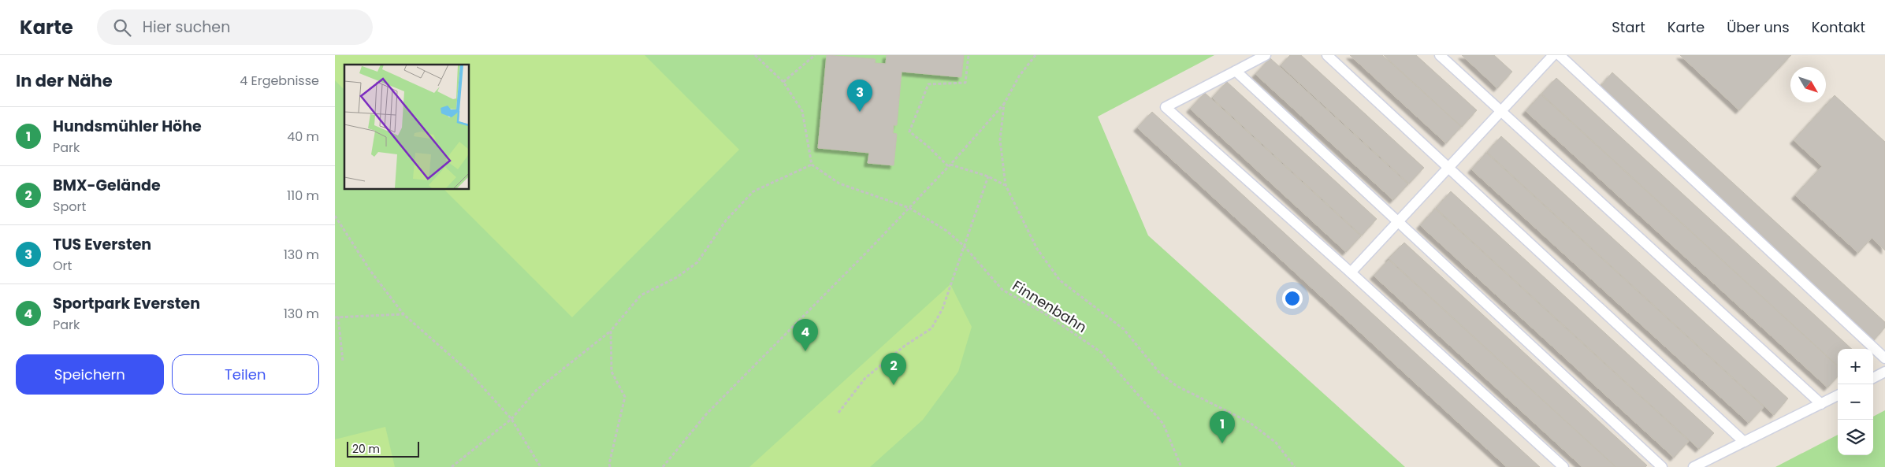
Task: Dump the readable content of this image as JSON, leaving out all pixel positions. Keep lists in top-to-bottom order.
{
  "streets": {
    "path": ["Finnenbahn"]
  },
  "scale_bar": "20 m",
  "north": "bottom right",
  "page": {
    "header": "Karte",
    "search": "Hier suchen",
    "nav": [
      "Start",
      "Karte",
      "Über uns",
      "Kontakt"
    ],
    "heading": ["In der Nähe", "4 Ergebnisse"],
    "pins": [
      "3",
      "4",
      "2",
      "1"
    ],
    "list": [
      {
        "mark": "1",
        "name": "Hundsmühler Höhe",
        "note": "Park",
        "value": "40 m"
      },
      {
        "mark": "2",
        "name": "BMX-Gelände",
        "note": "Sport",
        "value": "110 m"
      },
      {
        "mark": "3",
        "name": "TUS Eversten",
        "note": "Ort",
        "value": "130 m"
      },
      {
        "mark": "4",
        "name": "Sportpark Eversten",
        "note": "Park",
        "value": "130 m"
      }
    ],
    "buttons": ["Speichern", "Teilen"],
    "map_buttons": ["+", "−"],
    "scale": "20 m"
  }
}
